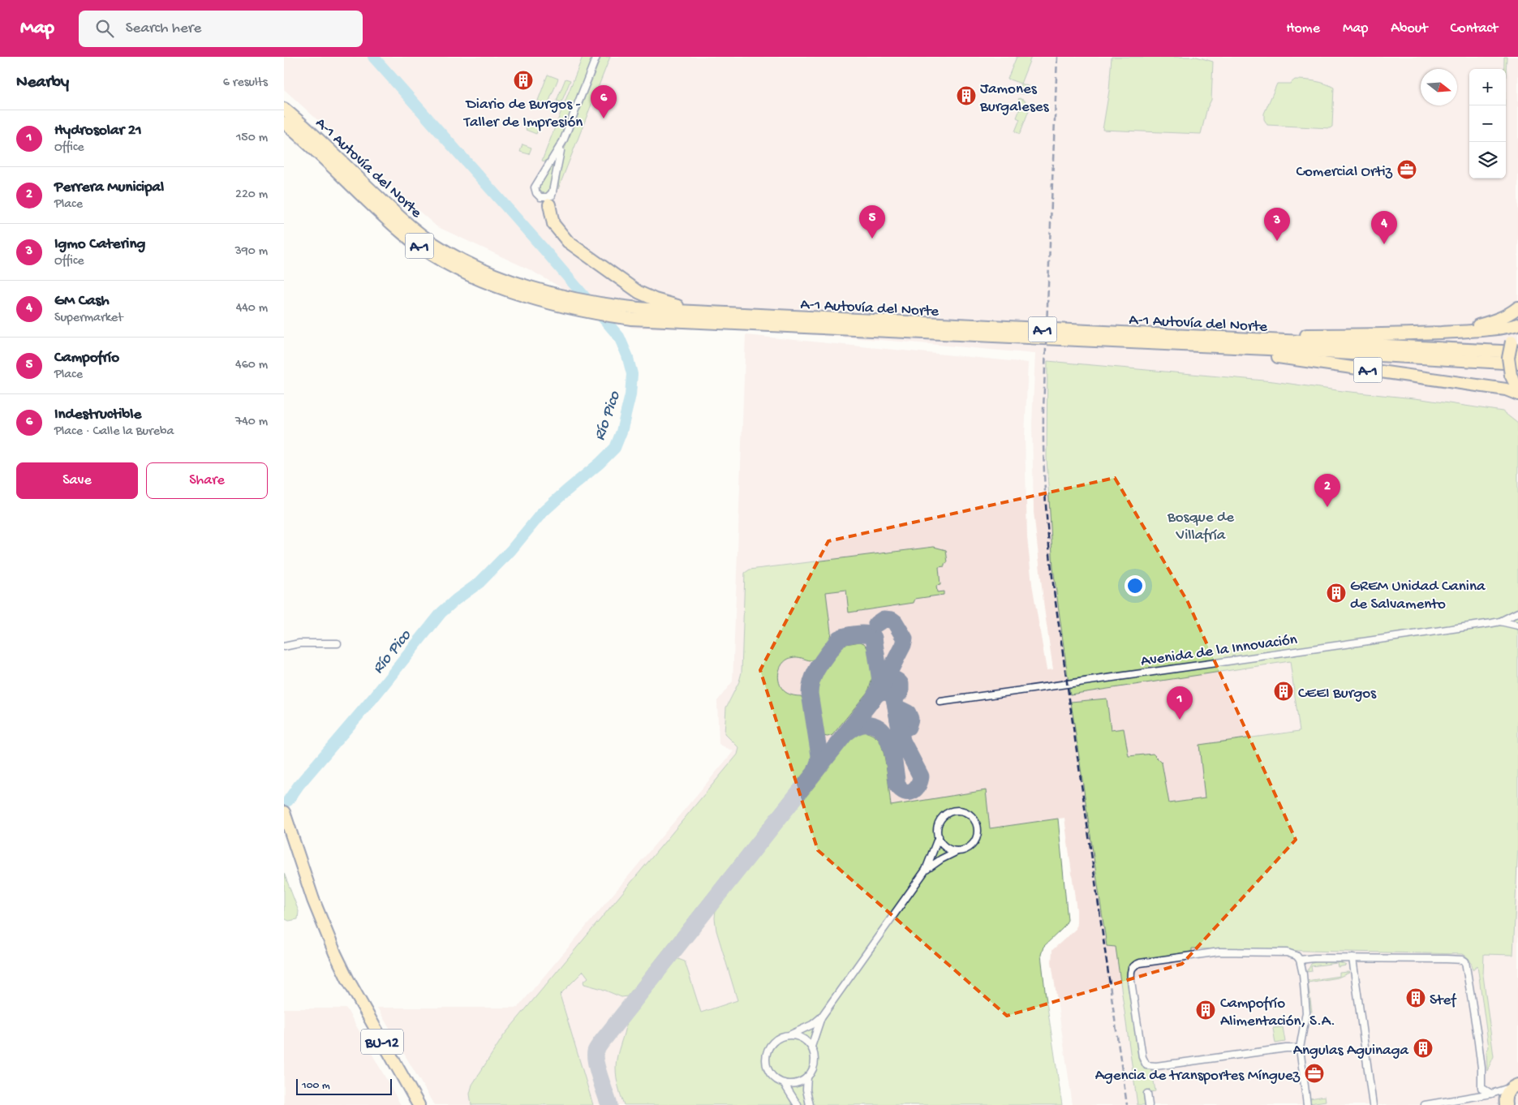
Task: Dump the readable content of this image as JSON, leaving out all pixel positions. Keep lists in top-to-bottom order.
{
  "streets": {
    "highway": ["A-1 Autovía del Norte", "A-1", "BU-12"],
    "street": ["Avenida de la Innovación"]
  },
  "crossings": [
    ["A-1 Autovía del Norte", "A-1"]
  ],
  "water": ["Río Pico"],
  "parks": ["Bosque de Villafría"],
  "places": {
    "building": [
      "Diario de Burgos - Taller de Impresión",
      "Jamones Burgaleses",
      "GREM Unidad Canina de Salvamento",
      "CEEI Burgos",
      "Stef",
      "Campofrío Alimentación, S.A.",
      "Angulas Aguinaga"
    ],
    "office": ["Comercial Ortiz", "Agencia de transportes Mínguez"]
  },
  "scale_bar": "100 m",
  "north": "right",
  "page": {
    "header": "Map",
    "search": "Search here",
    "nav": [
      "Home",
      "Map",
      "About",
      "Contact"
    ],
    "heading": ["Nearby", "6 results"],
    "map_buttons": ["+", "−"],
    "pins": [
      "6",
      "5",
      "3",
      "4",
      "2",
      "1"
    ],
    "list": [
      {
        "mark": "1",
        "name": "Hydrosolar 21",
        "note": "Office",
        "value": "150 m"
      },
      {
        "mark": "2",
        "name": "Perrera Municipal",
        "note": "Place",
        "value": "220 m"
      },
      {
        "mark": "3",
        "name": "Igmo Catering",
        "note": "Office",
        "value": "390 m"
      },
      {
        "mark": "4",
        "name": "GM Cash",
        "note": "Supermarket",
        "value": "440 m"
      },
      {
        "mark": "5",
        "name": "Campofrío",
        "note": "Place",
        "value": "460 m"
      },
      {
        "mark": "6",
        "name": "Indestructible",
        "note": "Place · Calle la Bureba",
        "value": "740 m"
      }
    ],
    "buttons": ["Save", "Share"],
    "scale": "100 m"
  }
}
